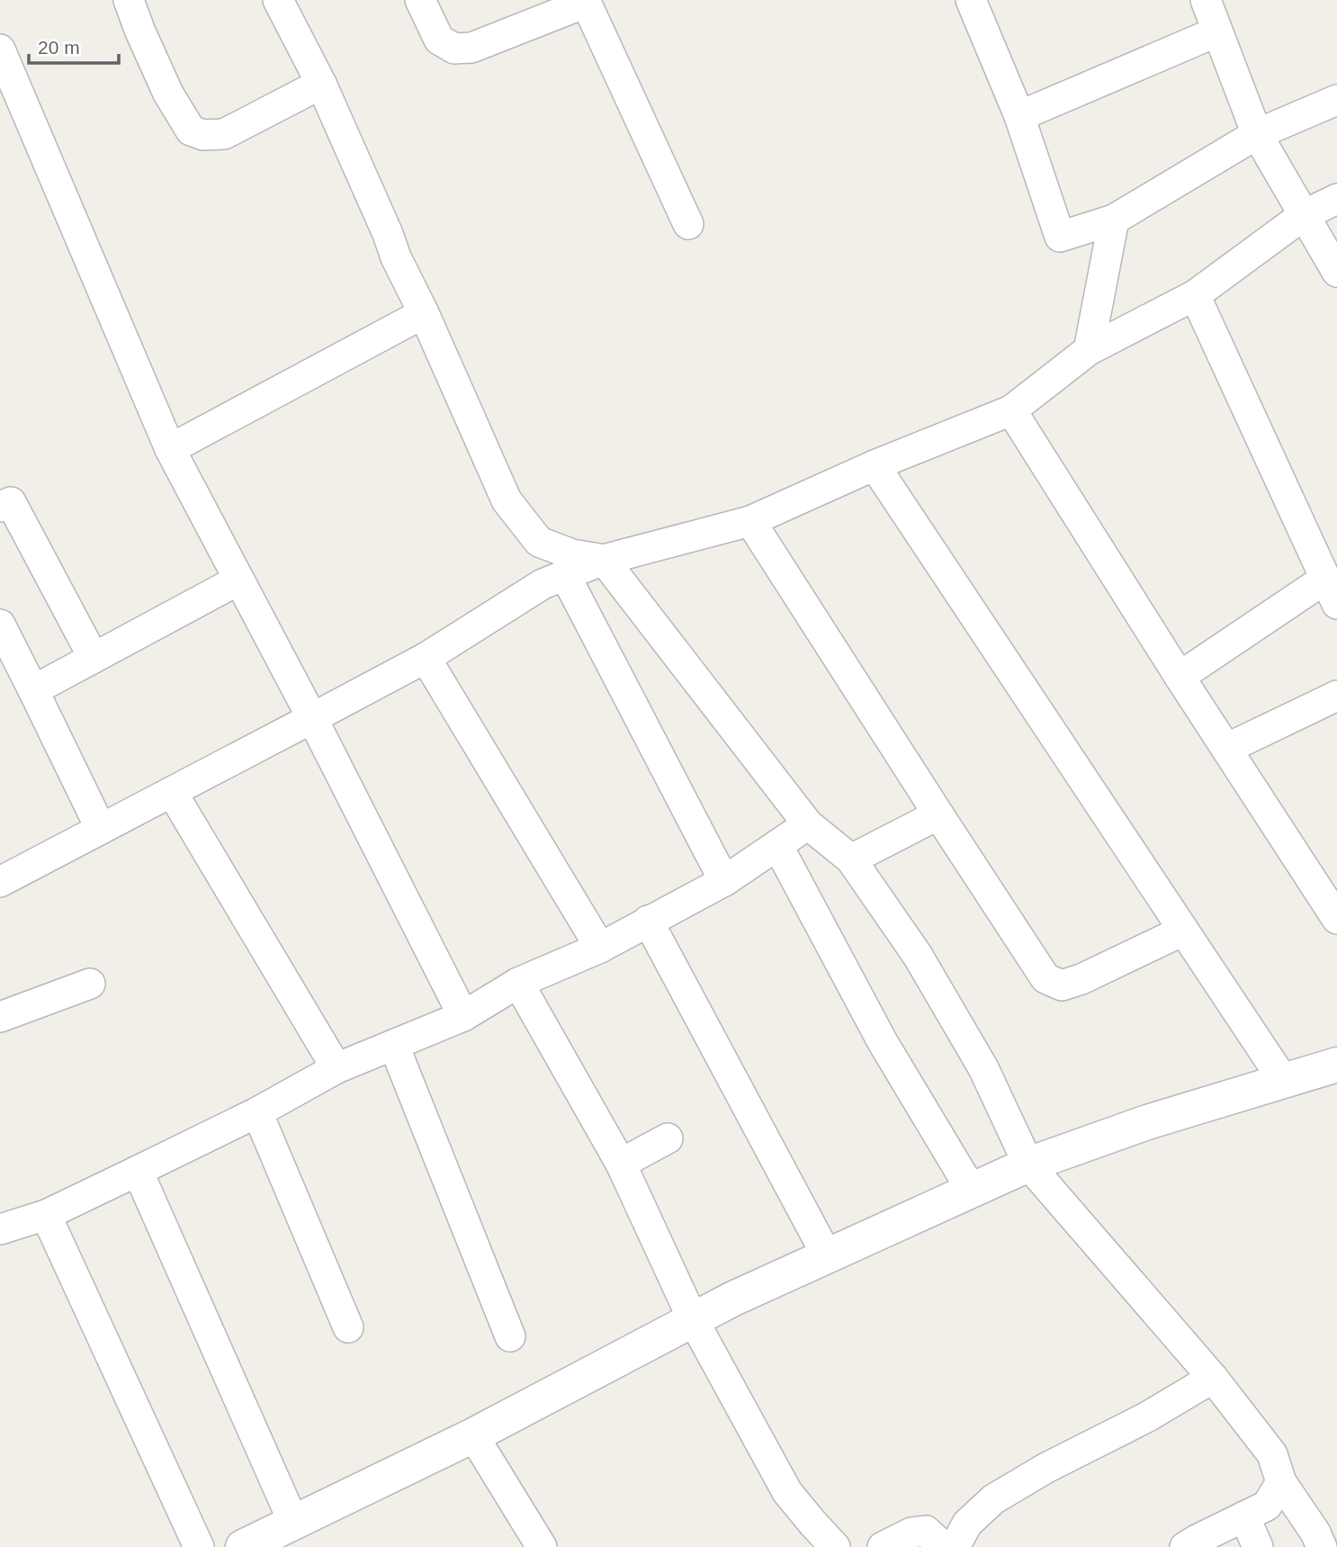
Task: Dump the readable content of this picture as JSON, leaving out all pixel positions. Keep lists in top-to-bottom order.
{
  "scale_bar": "20 m"
}
